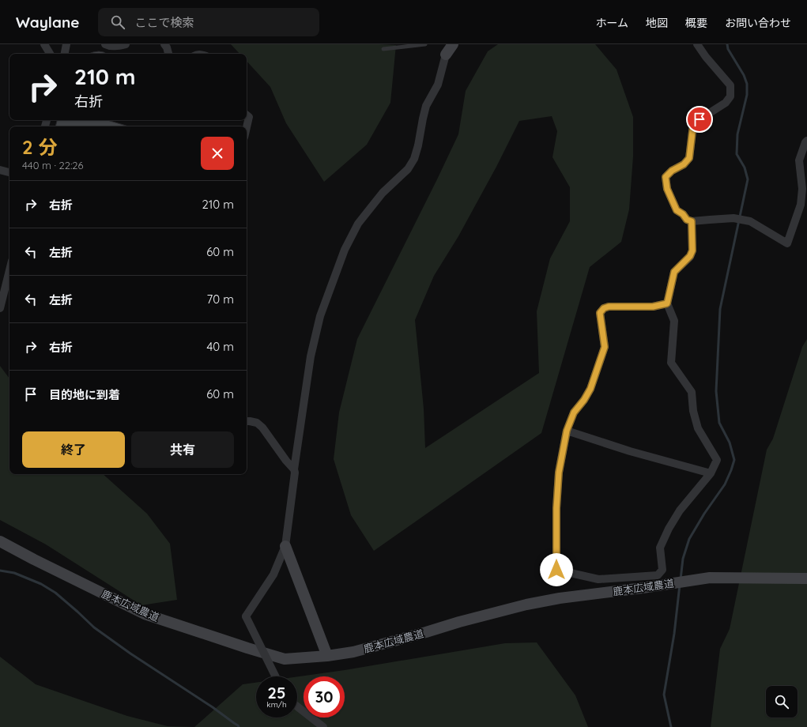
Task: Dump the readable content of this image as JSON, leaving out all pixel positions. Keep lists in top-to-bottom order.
{
  "streets": {
    "street": ["鹿本広域農道"]
  },
  "page": {
    "header": "Waylane",
    "search": "ここで検索",
    "nav": [
      "ホーム",
      "地図",
      "概要",
      "お問い合わせ"
    ],
    "turn": ["210 m", "右折"],
    "heading": ["2 分", "440 m · 22:26"],
    "list": [
      {
        "name": "右折",
        "value": "210 m"
      },
      {
        "name": "左折",
        "value": "60 m"
      },
      {
        "name": "左折",
        "value": "70 m"
      },
      {
        "name": "右折",
        "value": "40 m"
      },
      {
        "name": "目的地に到着",
        "value": "60 m"
      }
    ],
    "buttons": ["終了", "共有"],
    "speed": "25 km/h",
    "limit": "30"
  }
}
